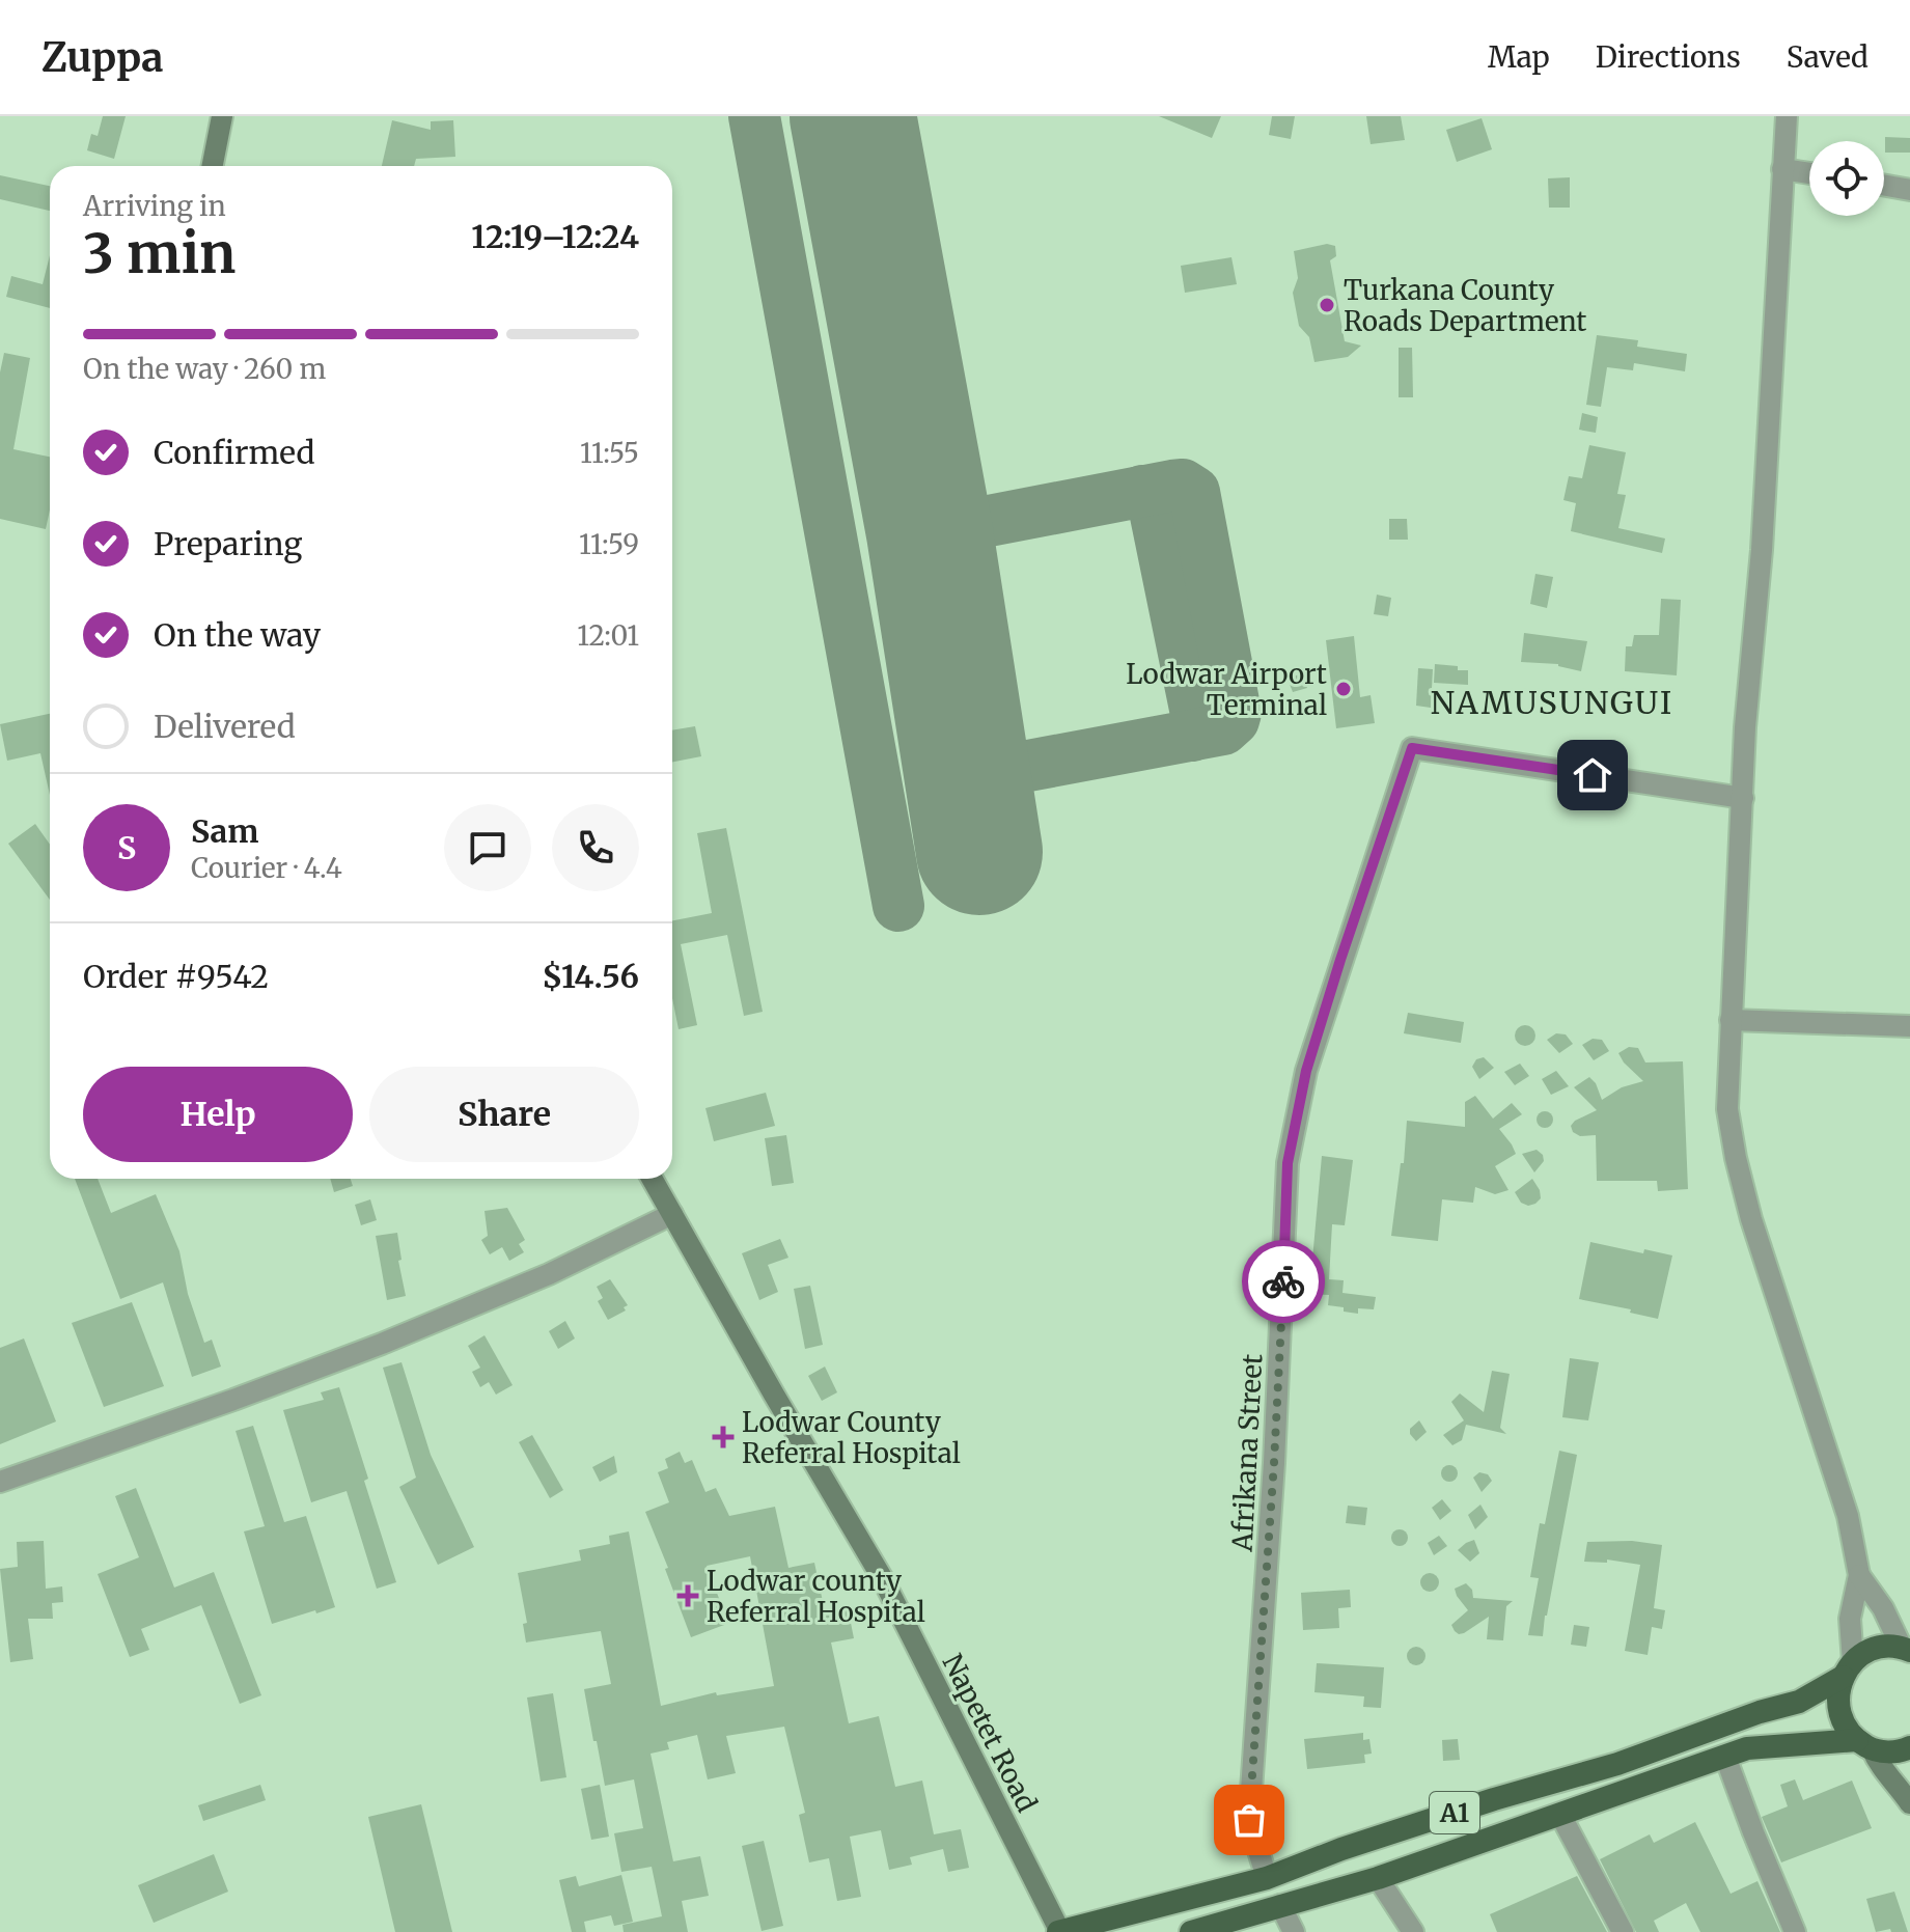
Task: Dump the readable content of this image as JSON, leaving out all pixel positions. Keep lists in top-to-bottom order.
{
  "streets": {
    "highway": ["A1"],
    "main road": ["Napetet Road"],
    "street": ["Afrikana Street"]
  },
  "crossings": [
    ["Afrikana Street", "A1"],
    ["Napetet Road", "A1"]
  ],
  "districts": ["NAMUSUNGUI"],
  "places": {
    "other": ["Turkana County Roads Department", "Lodwar Airport Terminal"],
    "health": ["Lodwar County Referral Hospital", "Lodwar county Referral Hospital"]
  },
  "page": {
    "header": "Zuppa",
    "nav": ["Map", "Directions", "Saved"],
    "heading": ["3 min", "Arriving in", "12:19–12:24"],
    "panel": [
      "Sam",
      "Courier · 4.4",
      "Order #9542",
      "$14.56"
    ],
    "bar": "On the way · 260 m",
    "list": [
      ["Confirmed", "11:55"],
      ["Preparing", "11:59"],
      ["On the way", "12:01"],
      "Delivered"
    ],
    "round": "S",
    "buttons": ["Help", "Share"]
  }
}
